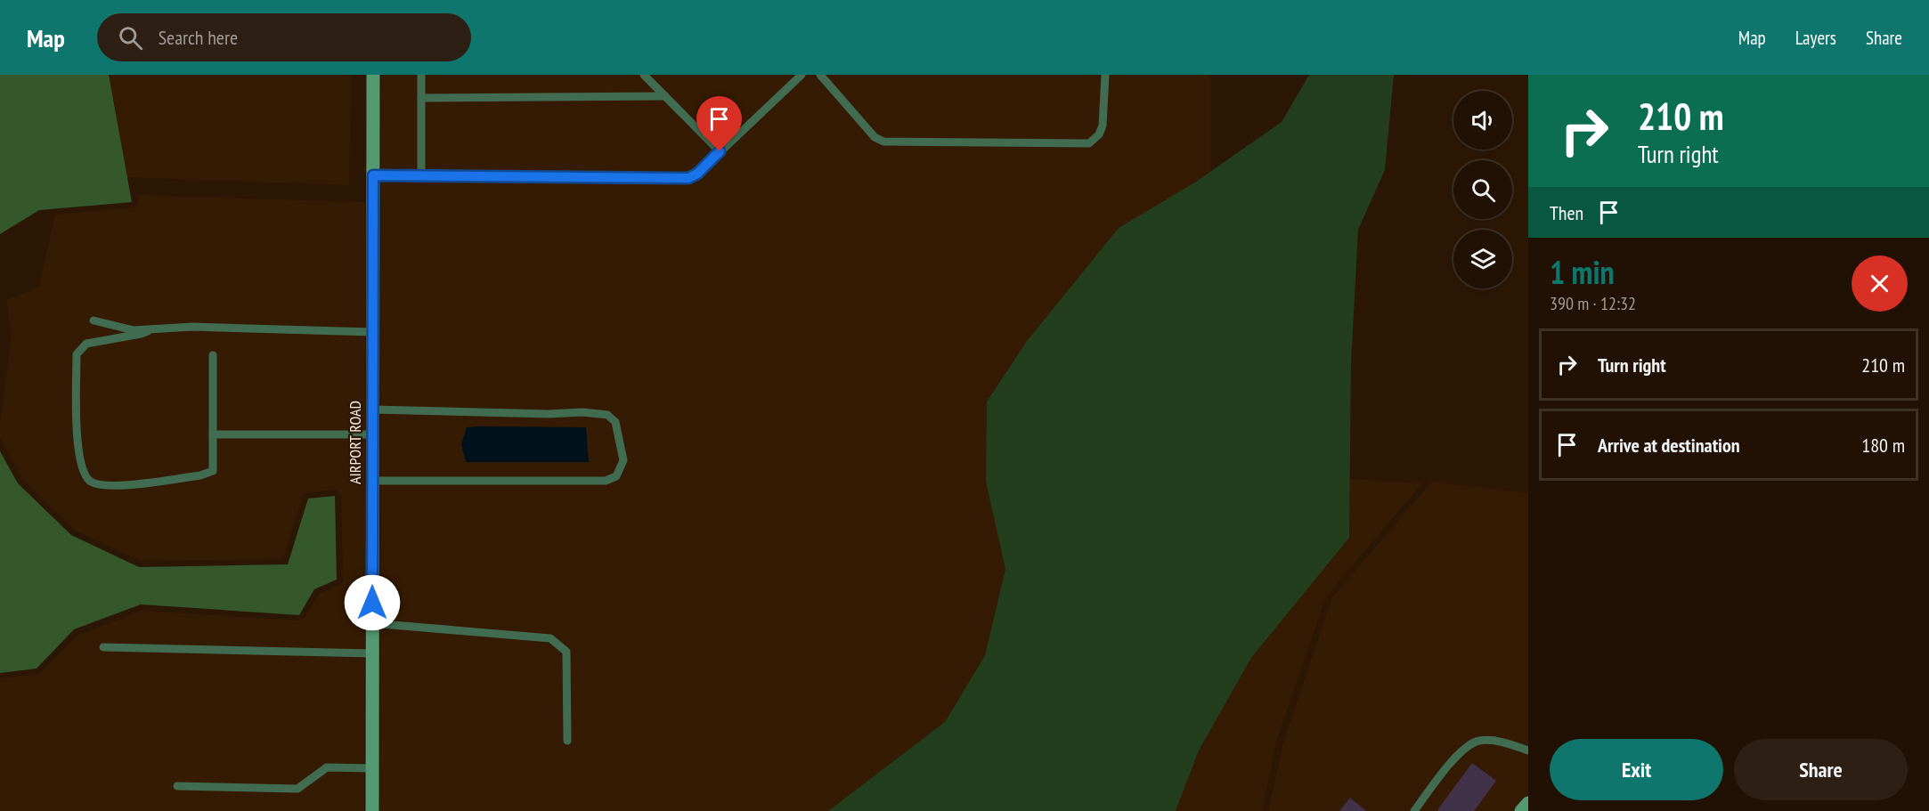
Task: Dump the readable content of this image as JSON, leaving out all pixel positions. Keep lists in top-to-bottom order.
{
  "streets": {
    "street": ["AIRPORT ROAD"]
  },
  "page": {
    "header": "Map",
    "search": "Search here",
    "nav": ["Map", "Layers", "Share"],
    "turn": ["210 m", "Turn right"],
    "then": "Then",
    "heading": ["1 min", "390 m · 12:32"],
    "list": [
      {
        "name": "Turn right",
        "value": "210 m"
      },
      {
        "name": "Arrive at destination",
        "value": "180 m"
      }
    ],
    "buttons": ["Exit", "Share"]
  }
}
